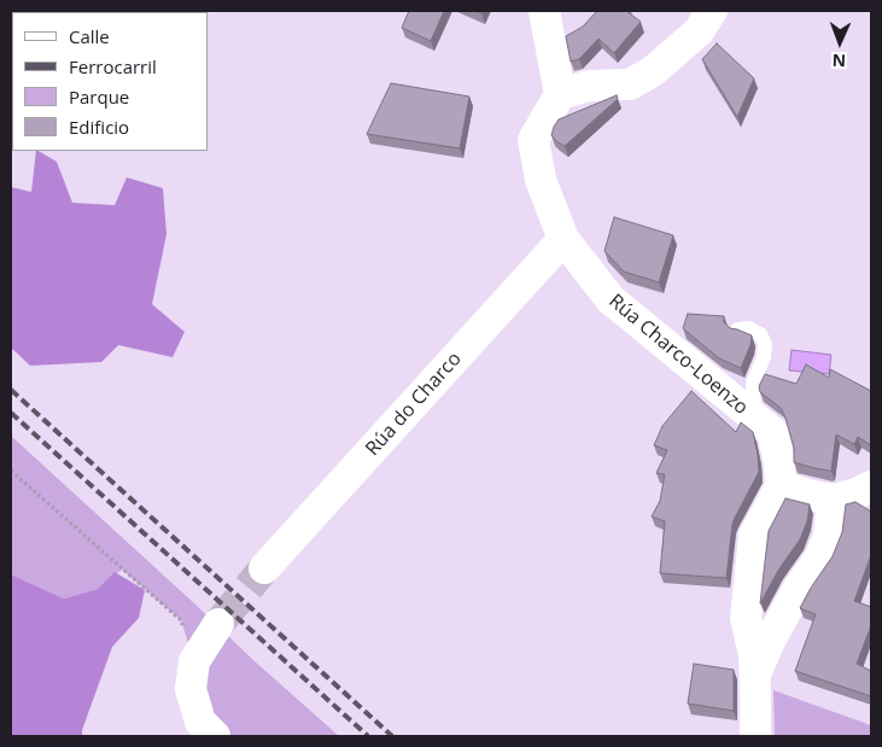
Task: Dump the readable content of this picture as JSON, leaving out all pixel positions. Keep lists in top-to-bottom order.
{
  "streets": {
    "street": ["Rúa Charco-Loenzo", "Rúa do Charco"]
  },
  "crossings": [
    ["Rúa Charco-Loenzo", "Rúa do Charco"]
  ],
  "legend": [
    "Calle",
    "Ferrocarril",
    "Parque",
    "Edificio"
  ],
  "north": "bottom"
}
